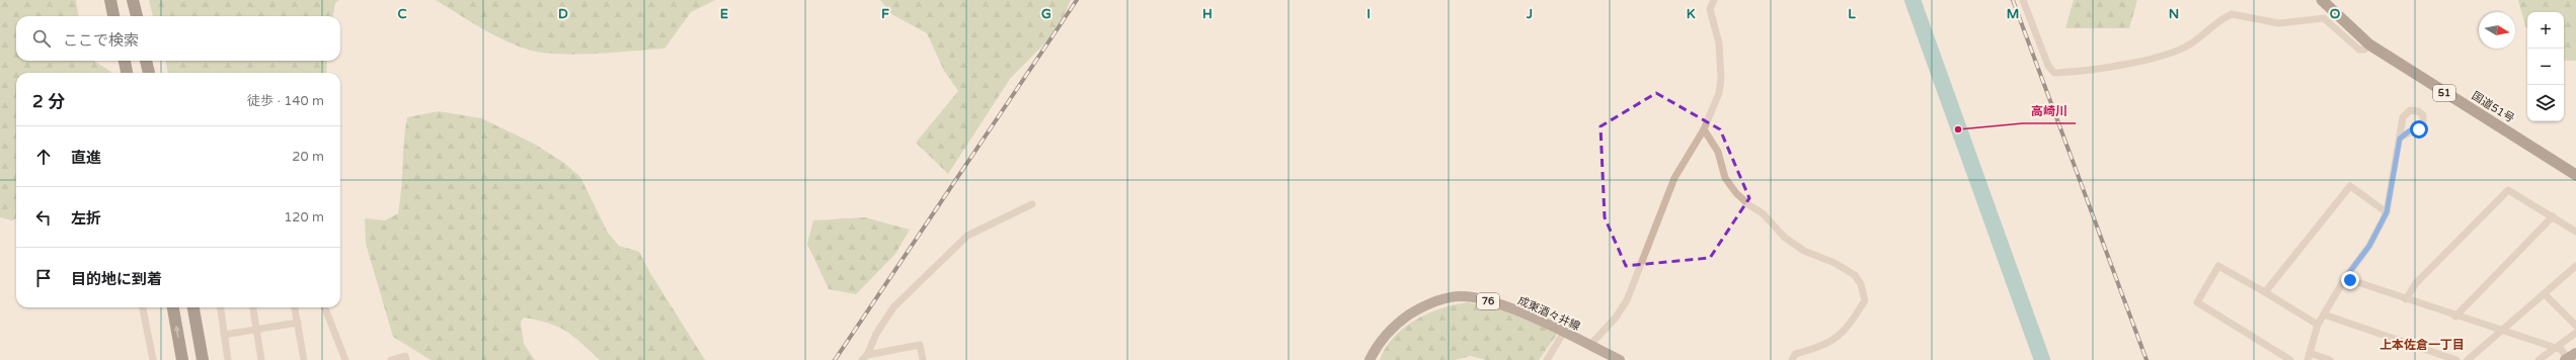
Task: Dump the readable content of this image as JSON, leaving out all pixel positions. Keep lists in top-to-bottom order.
{
  "streets": {
    "highway": ["51", "国道51号"],
    "main road": ["76", "成東酒々井線"]
  },
  "districts": ["上本佐倉一丁目"],
  "places": ["高崎川"],
  "north": "right",
  "page": {
    "map_buttons": ["+", "−"],
    "search": "ここで検索",
    "heading": ["2 分", "徒歩 · 140 m"],
    "list": [
      ["直進", "20 m"],
      ["左折", "120 m"],
      "目的地に到着"
    ]
  },
  "grid": {
    "columns": [
      "C",
      "D",
      "E",
      "F",
      "G",
      "H",
      "I",
      "J",
      "K",
      "L",
      "M",
      "N",
      "O"
    ]
  }
}
